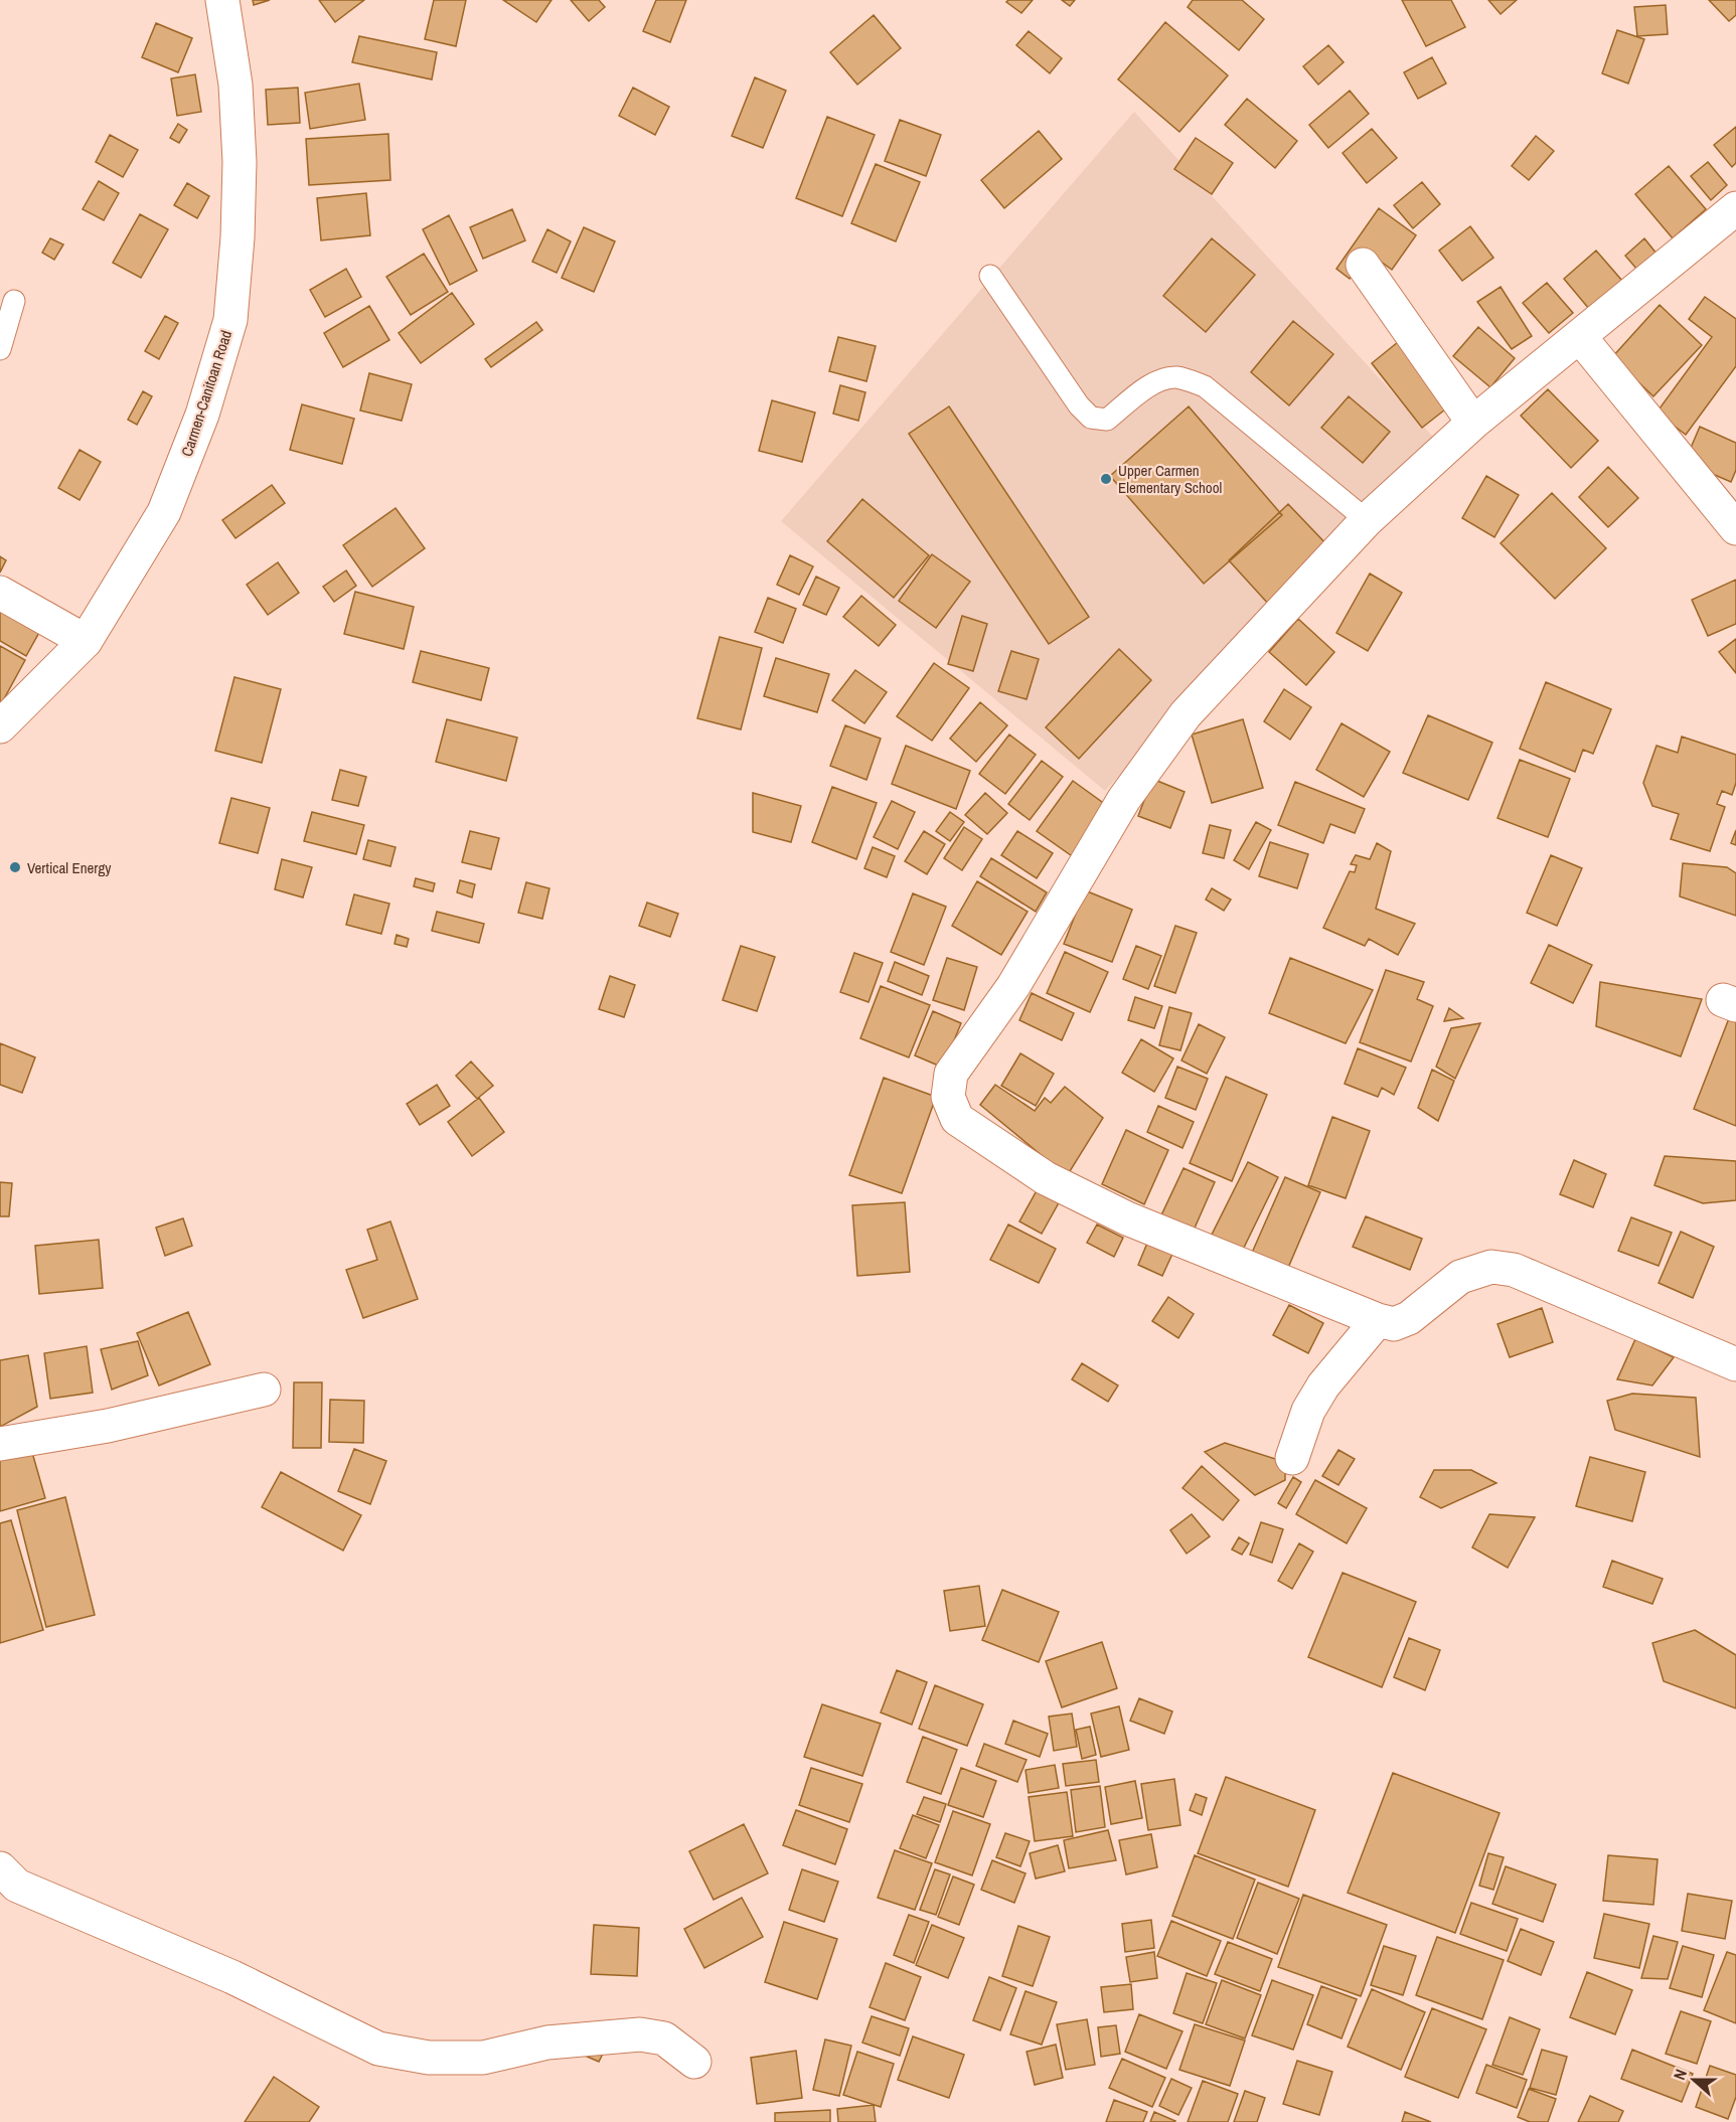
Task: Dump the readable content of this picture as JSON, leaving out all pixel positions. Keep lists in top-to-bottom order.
{
  "streets": {
    "street": ["Carmen-Canitoan Road"]
  },
  "places": ["Upper Carmen Elementary School", "Vertical Energy"],
  "north": "left"
}
